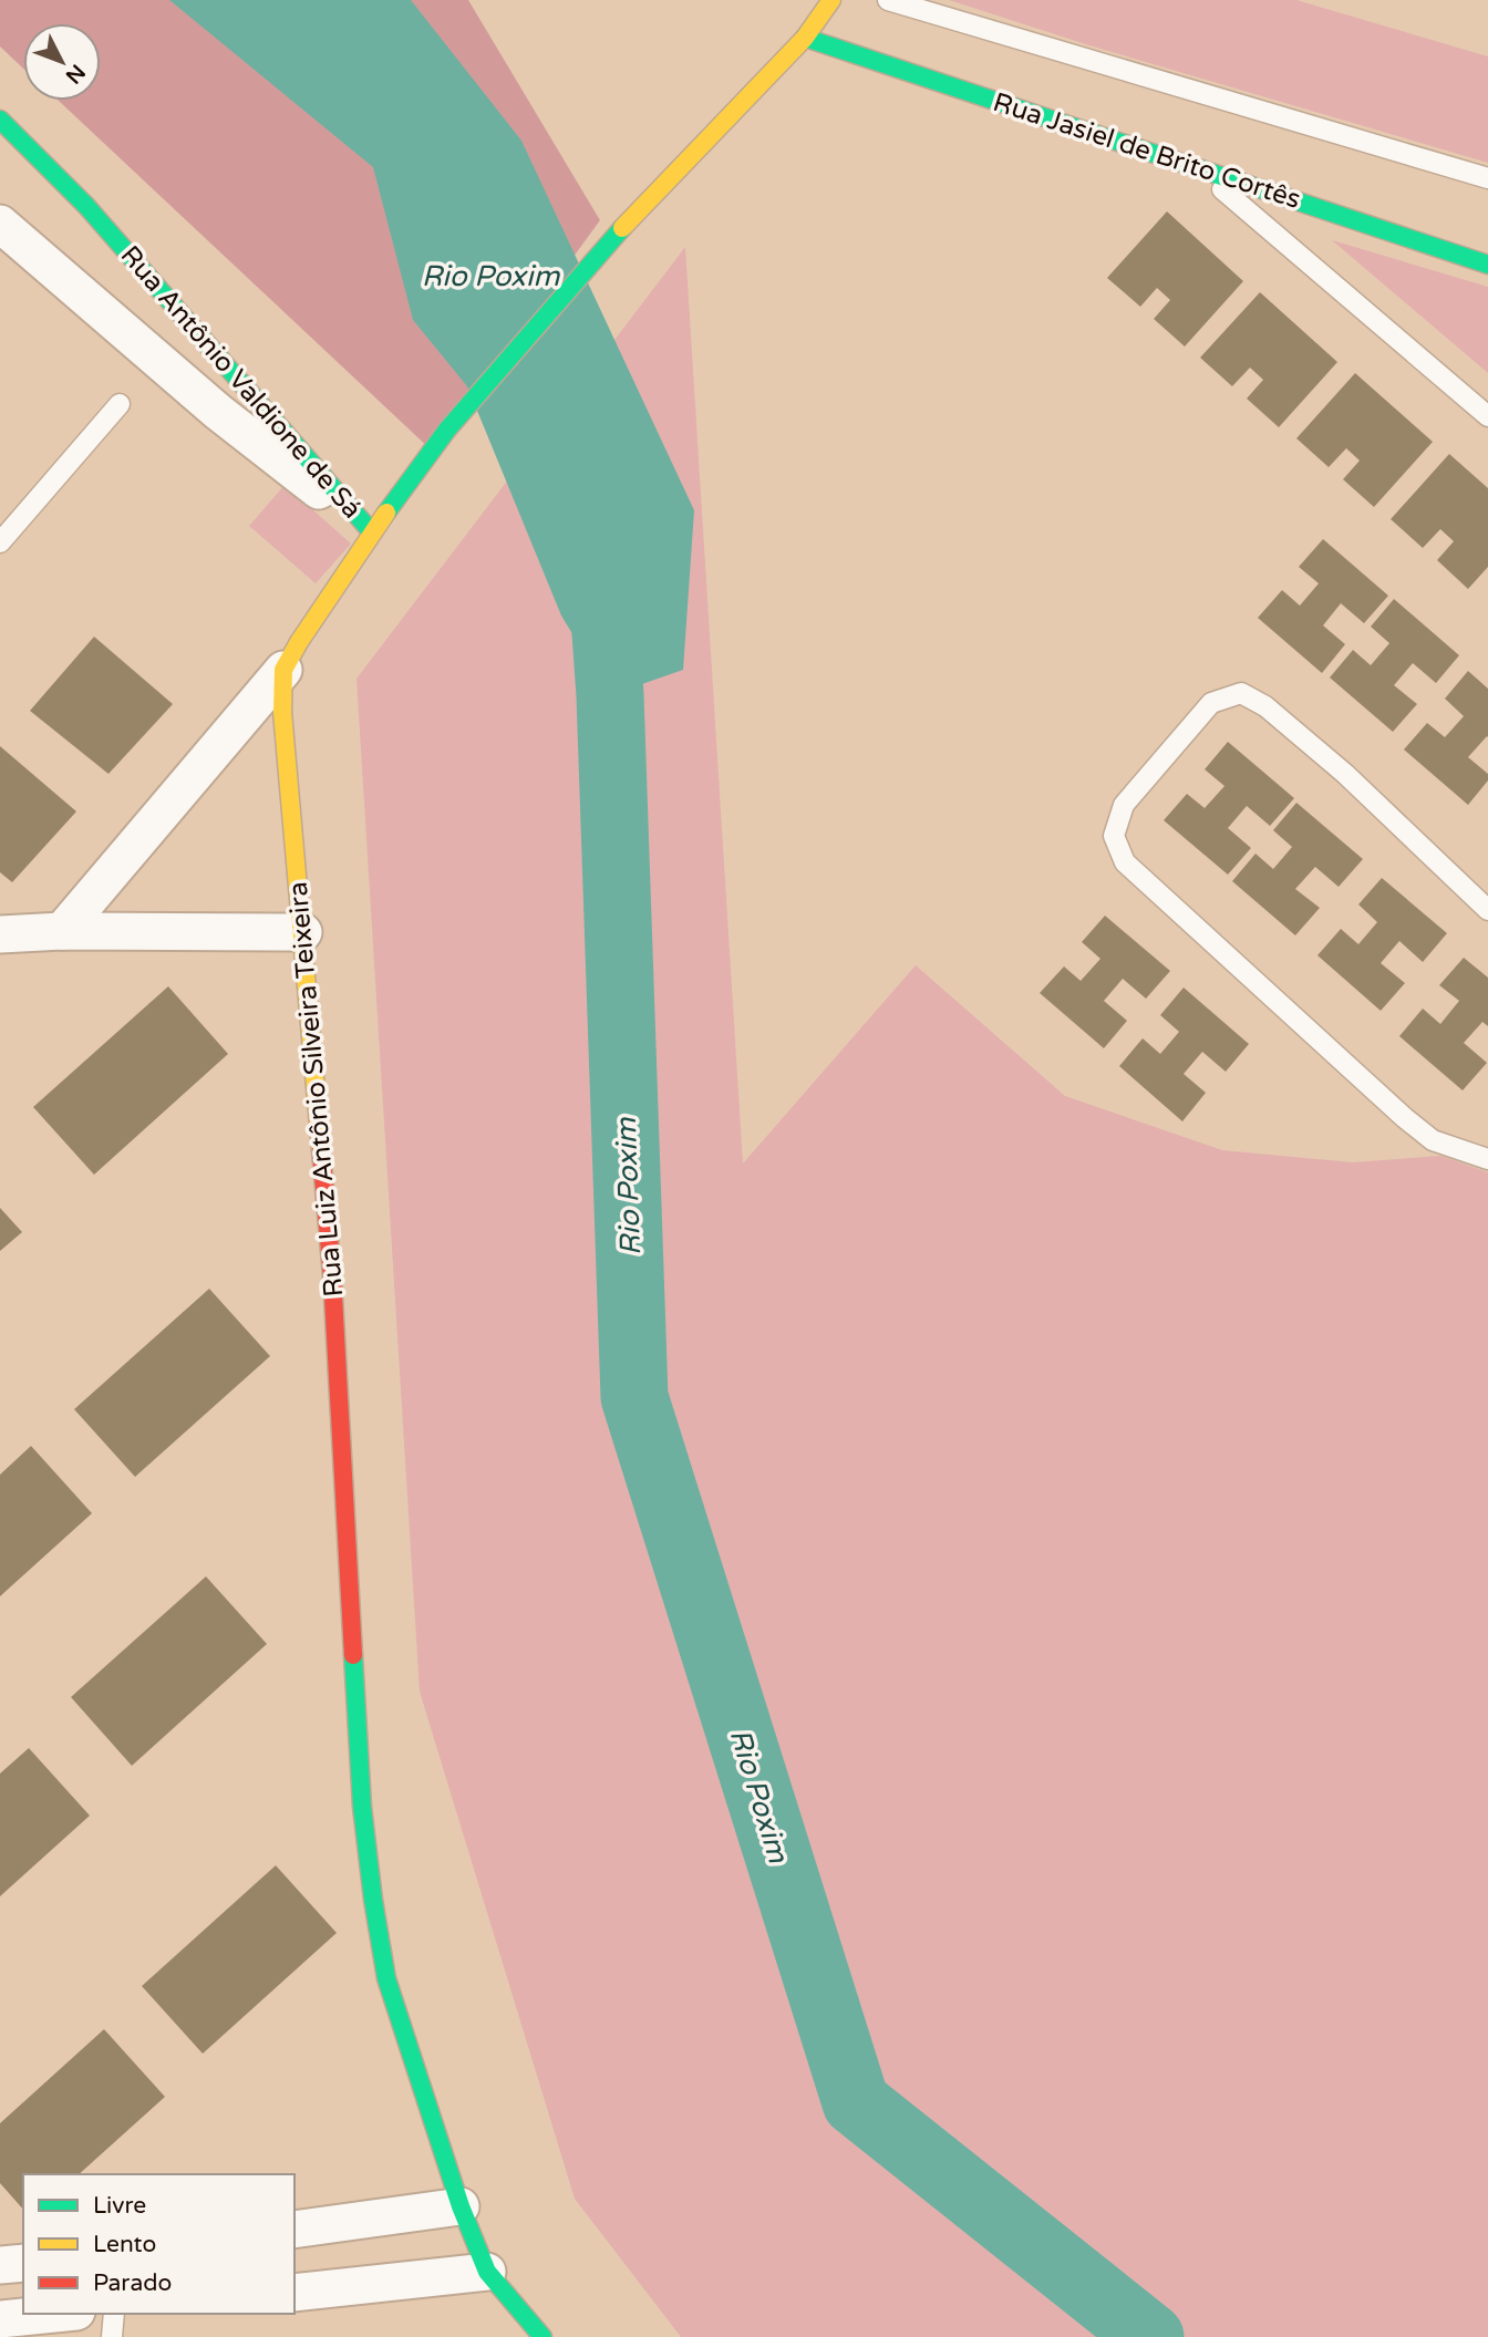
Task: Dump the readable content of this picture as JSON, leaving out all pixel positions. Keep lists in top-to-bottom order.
{
  "streets": {
    "street": ["Rua Jasiel de Brito Cortês", "Rua Antônio Valdione de Sá", "Rua Luiz Antônio Silveira Teixeira"]
  },
  "crossings": [
    ["Rua Jasiel de Brito Cortês", "Rua Luiz Antônio Silveira Teixeira"],
    ["Rua Antônio Valdione de Sá", "Rua Luiz Antônio Silveira Teixeira"]
  ],
  "water": ["Rio Poxim"],
  "legend": ["Livre", "Lento", "Parado"],
  "north": "bottom right"
}
